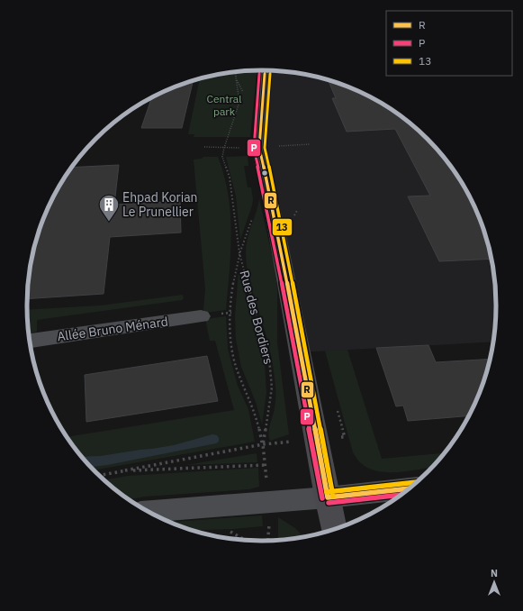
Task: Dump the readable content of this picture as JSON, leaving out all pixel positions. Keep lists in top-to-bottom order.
{
  "streets": {
    "street": ["Allée Bruno Ménard"],
    "path": ["Rue des Bordiers"]
  },
  "parks": ["Central park"],
  "places": {
    "building": ["Ehpad Korian Le Prunellier"]
  },
  "lines": ["transit line P", "transit line R", "transit line 13"],
  "legend": ["R", "P", "13"],
  "north": "top"
}
